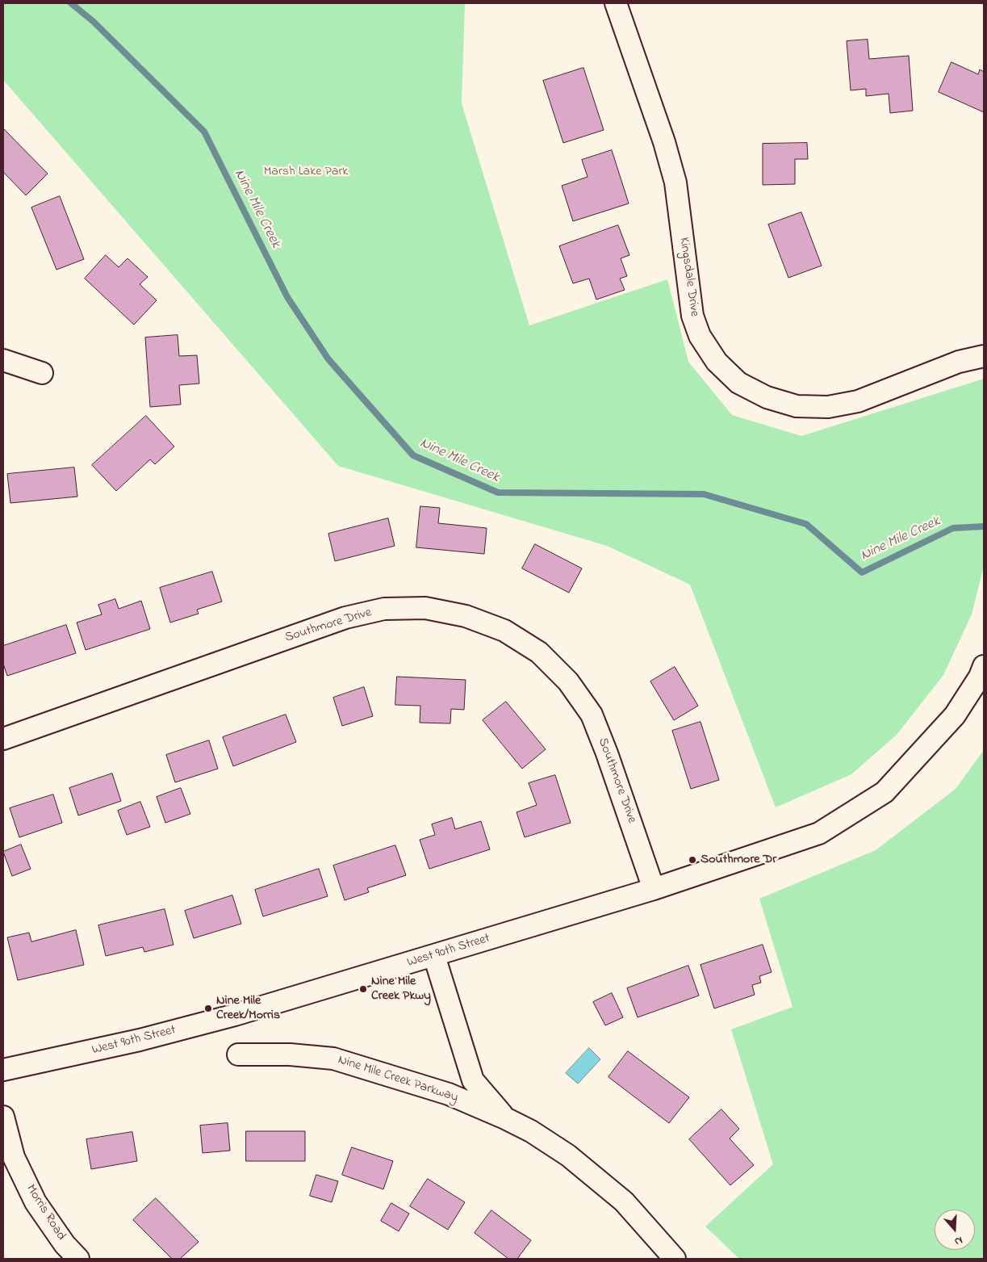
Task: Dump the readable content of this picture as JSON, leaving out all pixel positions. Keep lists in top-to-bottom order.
{
  "streets": {
    "street": [
      "Kingsdale Drive",
      "Southmore Drive",
      "West 90th Street",
      "Nine Mile Creek Parkway",
      "Morris Road"
    ]
  },
  "crossings": [
    ["Southmore Drive", "West 90th Street"],
    ["West 90th Street", "Nine Mile Creek Parkway"]
  ],
  "water": ["Nine Mile Creek"],
  "parks": ["Marsh Lake Park"],
  "places": ["Southmore Dr", "Nine Mile Creek Pkwy", "Nine Mile Creek/Morris"],
  "north": "bottom"
}
